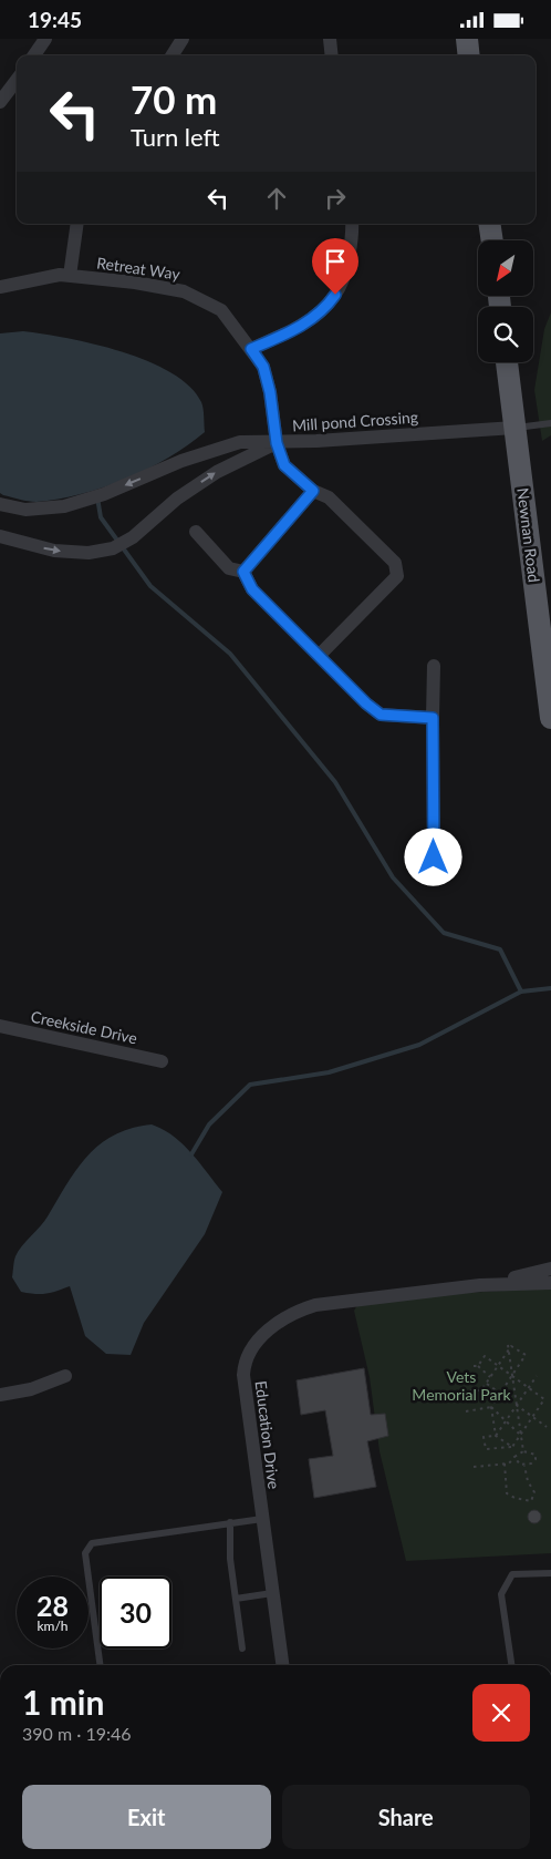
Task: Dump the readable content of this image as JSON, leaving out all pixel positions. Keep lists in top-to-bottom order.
{
  "streets": {
    "main road": ["Newnan Road"],
    "street": [
      "Retreat Way",
      "Mill pond Crossing",
      "Creekside Drive",
      "Education Drive"
    ]
  },
  "crossings": [
    ["Retreat Way", "Mill pond Crossing"],
    ["Mill pond Crossing", "Newnan Road"]
  ],
  "parks": ["Vets Memorial Park"],
  "north": "bottom left",
  "page": {
    "status": "19:45",
    "turn": ["70 m", "Turn left"],
    "speed": "28 km/h",
    "limit": "30",
    "heading": ["1 min", "390 m · 19:46"],
    "buttons": ["Exit", "Share"]
  }
}
